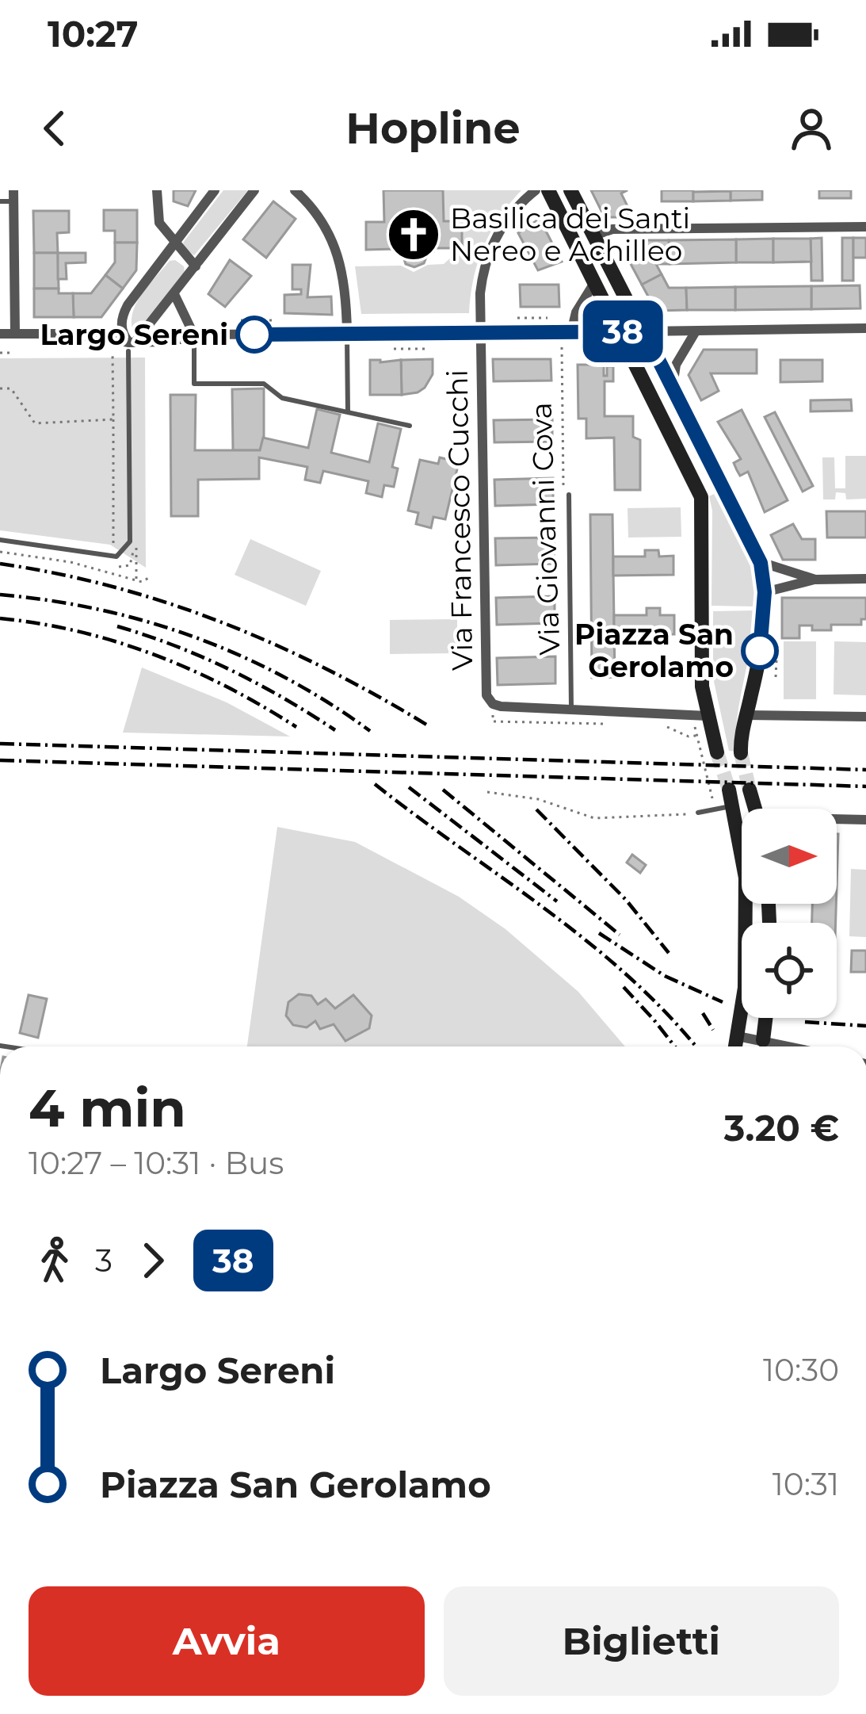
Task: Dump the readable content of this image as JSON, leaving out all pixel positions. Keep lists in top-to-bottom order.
{
  "streets": {
    "street": ["Via Francesco Cucchi"],
    "lane": ["Via Giovanni Cova"]
  },
  "crossings": [
    ["Via Francesco Cucchi", "Via Giovanni Cova"]
  ],
  "places": {
    "church": ["Basilica dei Santi Nereo e Achilleo"],
    "other": ["Largo Sereni", "Piazza San Gerolamo"]
  },
  "lines": ["bus line 38"],
  "north": "right",
  "page": {
    "status": "10:27",
    "header": "Hopline",
    "on_map": "38",
    "heading": ["4 min", "10:27 – 10:31 · Bus", "3.20 €"],
    "legs": ["3", "38"],
    "list": [
      {
        "name": "Largo Sereni",
        "value": "10:30"
      },
      {
        "name": "Piazza San Gerolamo",
        "value": "10:31"
      }
    ],
    "buttons": ["Avvia", "Biglietti"]
  }
}
